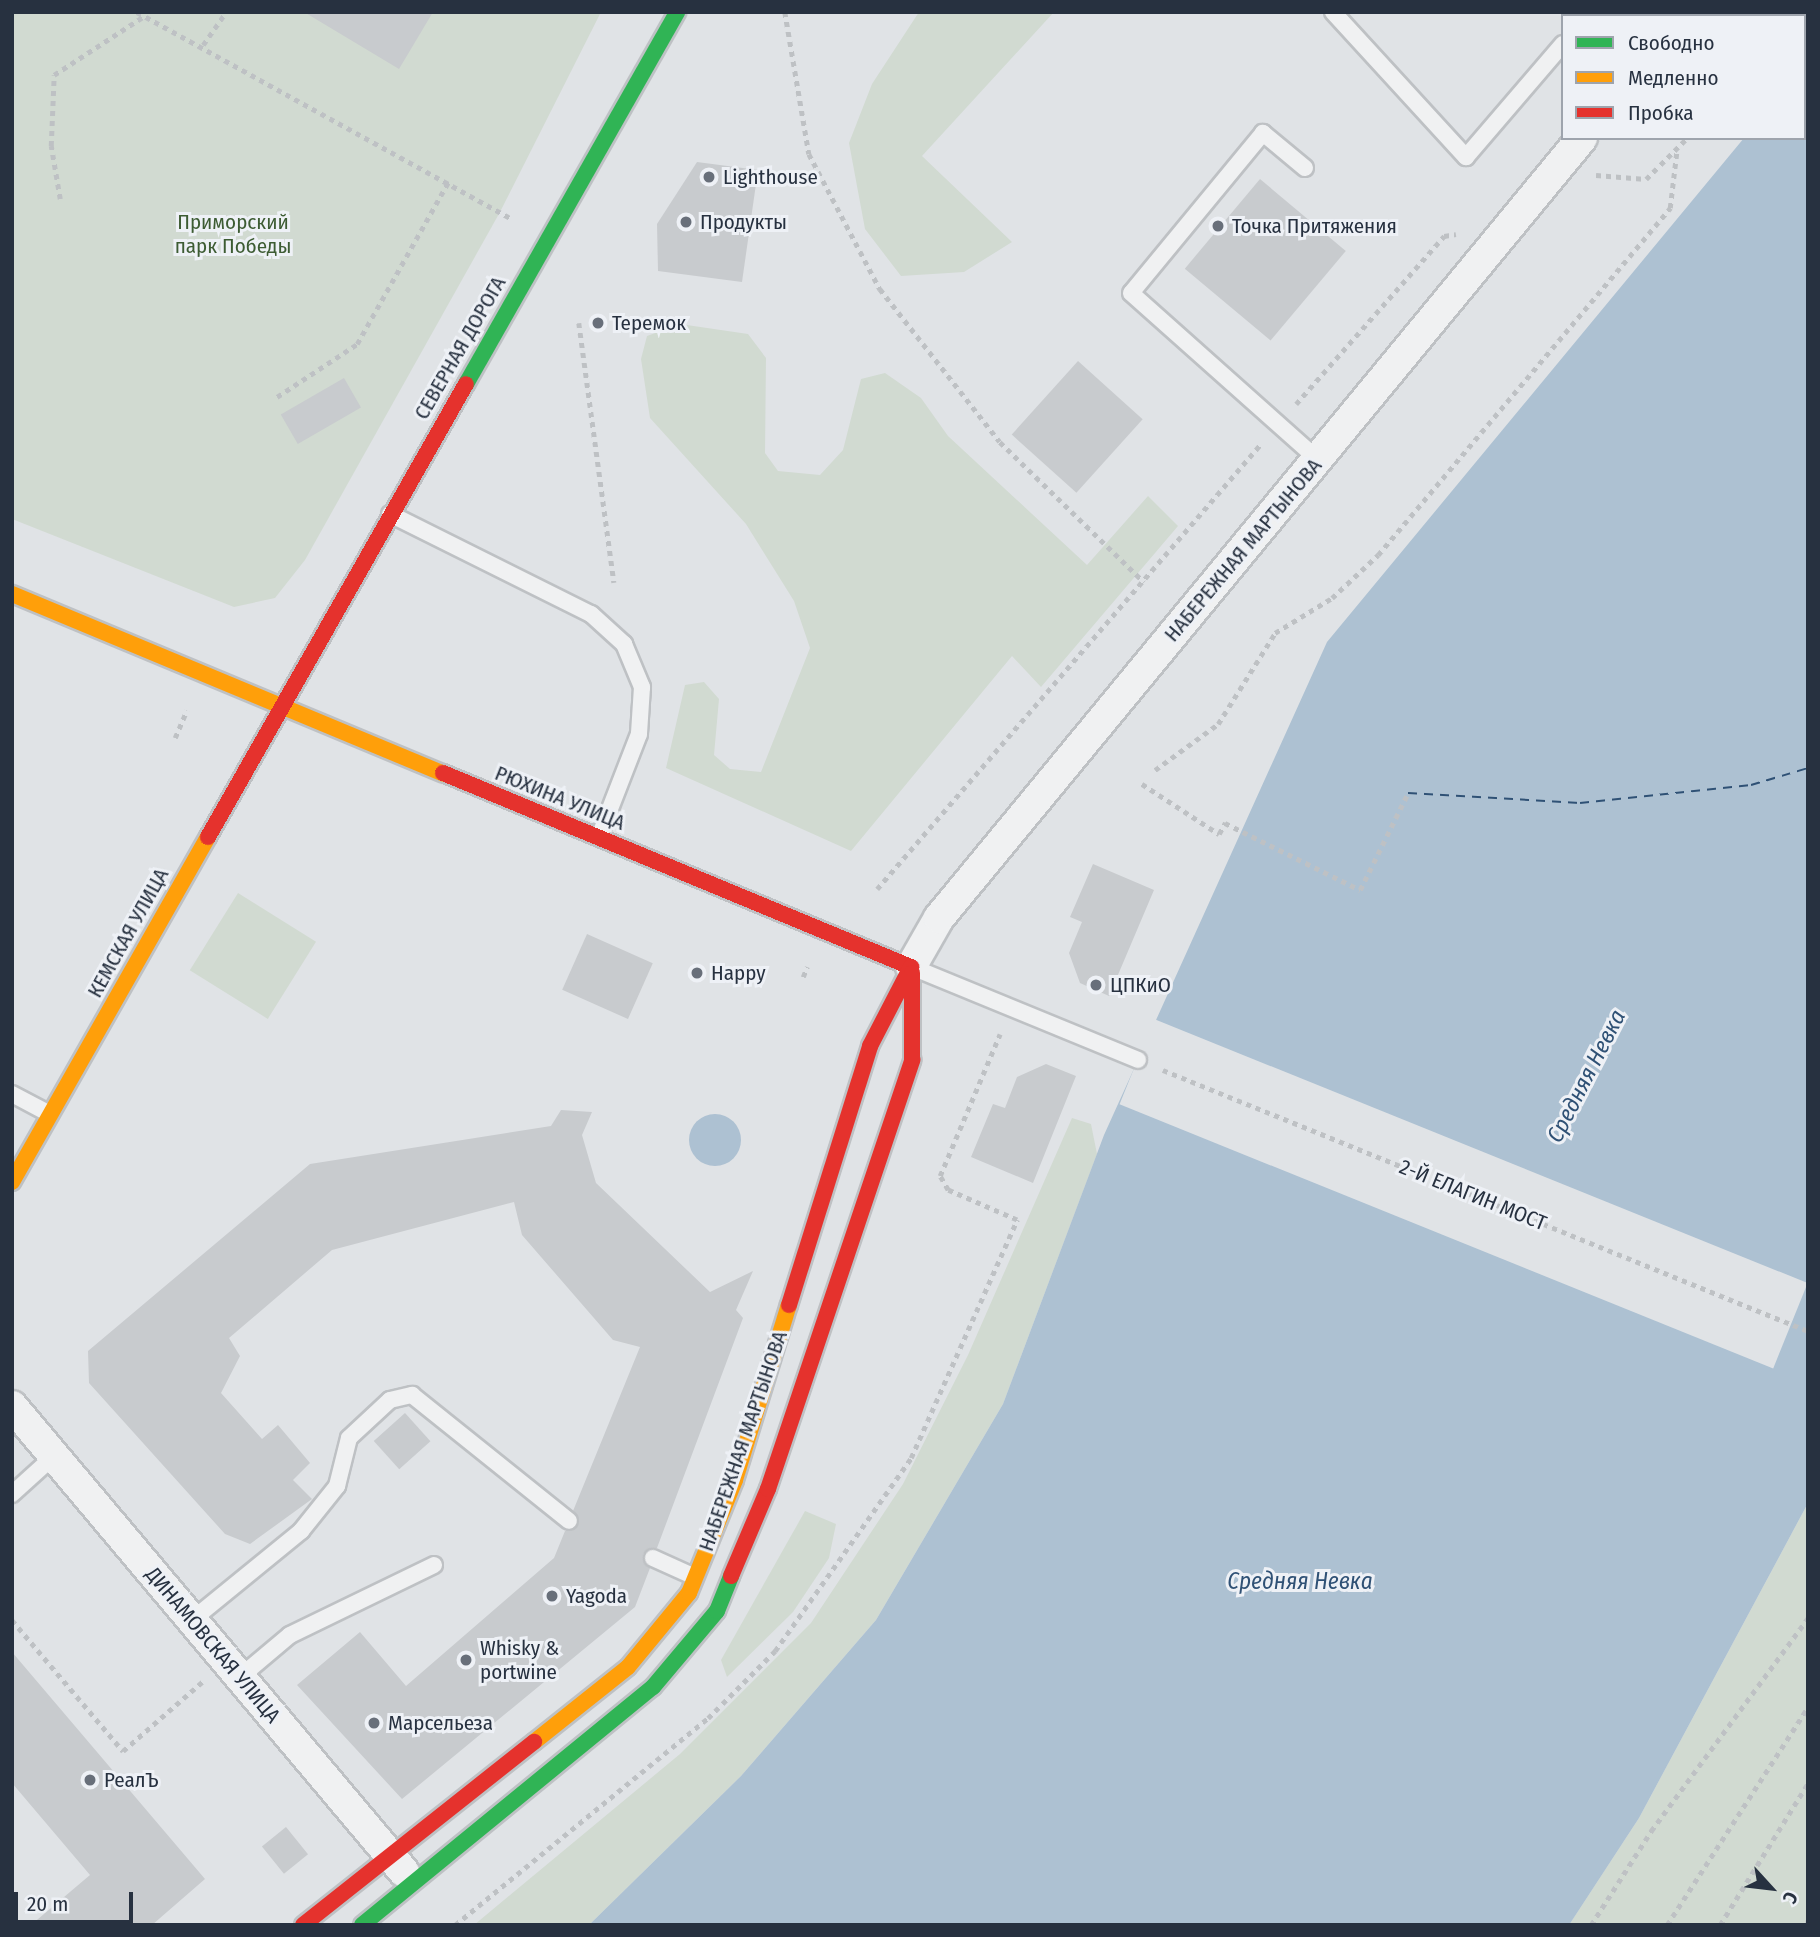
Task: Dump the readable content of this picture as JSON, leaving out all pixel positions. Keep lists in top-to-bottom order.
{
  "streets": {
    "street": [
      "СЕВЕРНАЯ ДОРОГА",
      "НАБЕРЕЖНАЯ МАРТЫНОВА",
      "РЮХИНА УЛИЦА",
      "КЕМСКАЯ УЛИЦА",
      "ДИНАМОВСКАЯ УЛИЦА"
    ],
    "path": ["2-Й ЕЛАГИН МОСТ"]
  },
  "crossings": [
    ["СЕВЕРНАЯ ДОРОГА", "РЮХИНА УЛИЦА"],
    ["СЕВЕРНАЯ ДОРОГА", "КЕМСКАЯ УЛИЦА"],
    ["НАБЕРЕЖНАЯ МАРТЫНОВА", "РЮХИНА УЛИЦА"],
    ["НАБЕРЕЖНАЯ МАРТЫНОВА", "ДИНАМОВСКАЯ УЛИЦА"],
    ["РЮХИНА УЛИЦА", "КЕМСКАЯ УЛИЦА"],
    ["РЮХИНА УЛИЦА", "2-Й ЕЛАГИН МОСТ"]
  ],
  "water": ["Средняя Невка"],
  "parks": ["Приморский парк Победы"],
  "places": [
    "Lighthouse",
    "Продукты",
    "Точка Притяжения",
    "Теремок",
    "Happy",
    "ЦПКиО",
    "Yagoda",
    "Whisky & portwine",
    "Марсельеза",
    "РеалЪ"
  ],
  "legend": ["Свободно", "Медленно", "Пробка"],
  "scale_bar": "20 m",
  "north": "bottom right"
}
